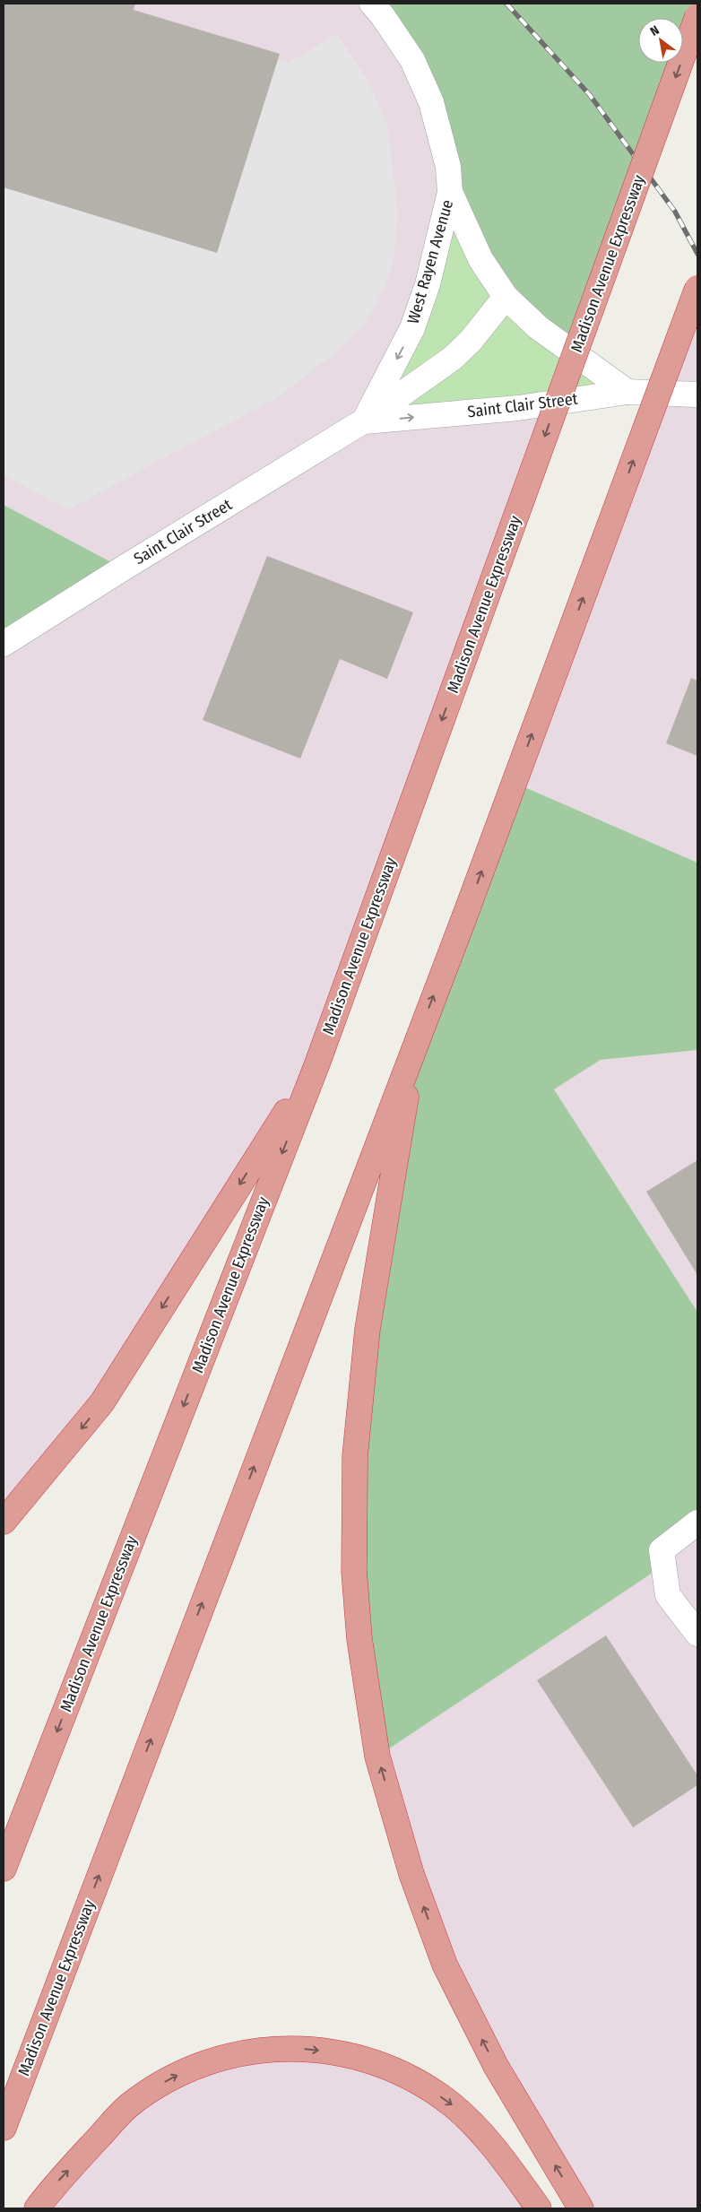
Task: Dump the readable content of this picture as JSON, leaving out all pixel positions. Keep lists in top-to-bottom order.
{
  "streets": {
    "highway": ["Madison Avenue Expressway"],
    "street": ["West Rayen Avenue", "Saint Clair Street"]
  },
  "crossings": [
    ["West Rayen Avenue", "Saint Clair Street"]
  ],
  "one_way": ["West Rayen Avenue"],
  "north": "top left"
}
